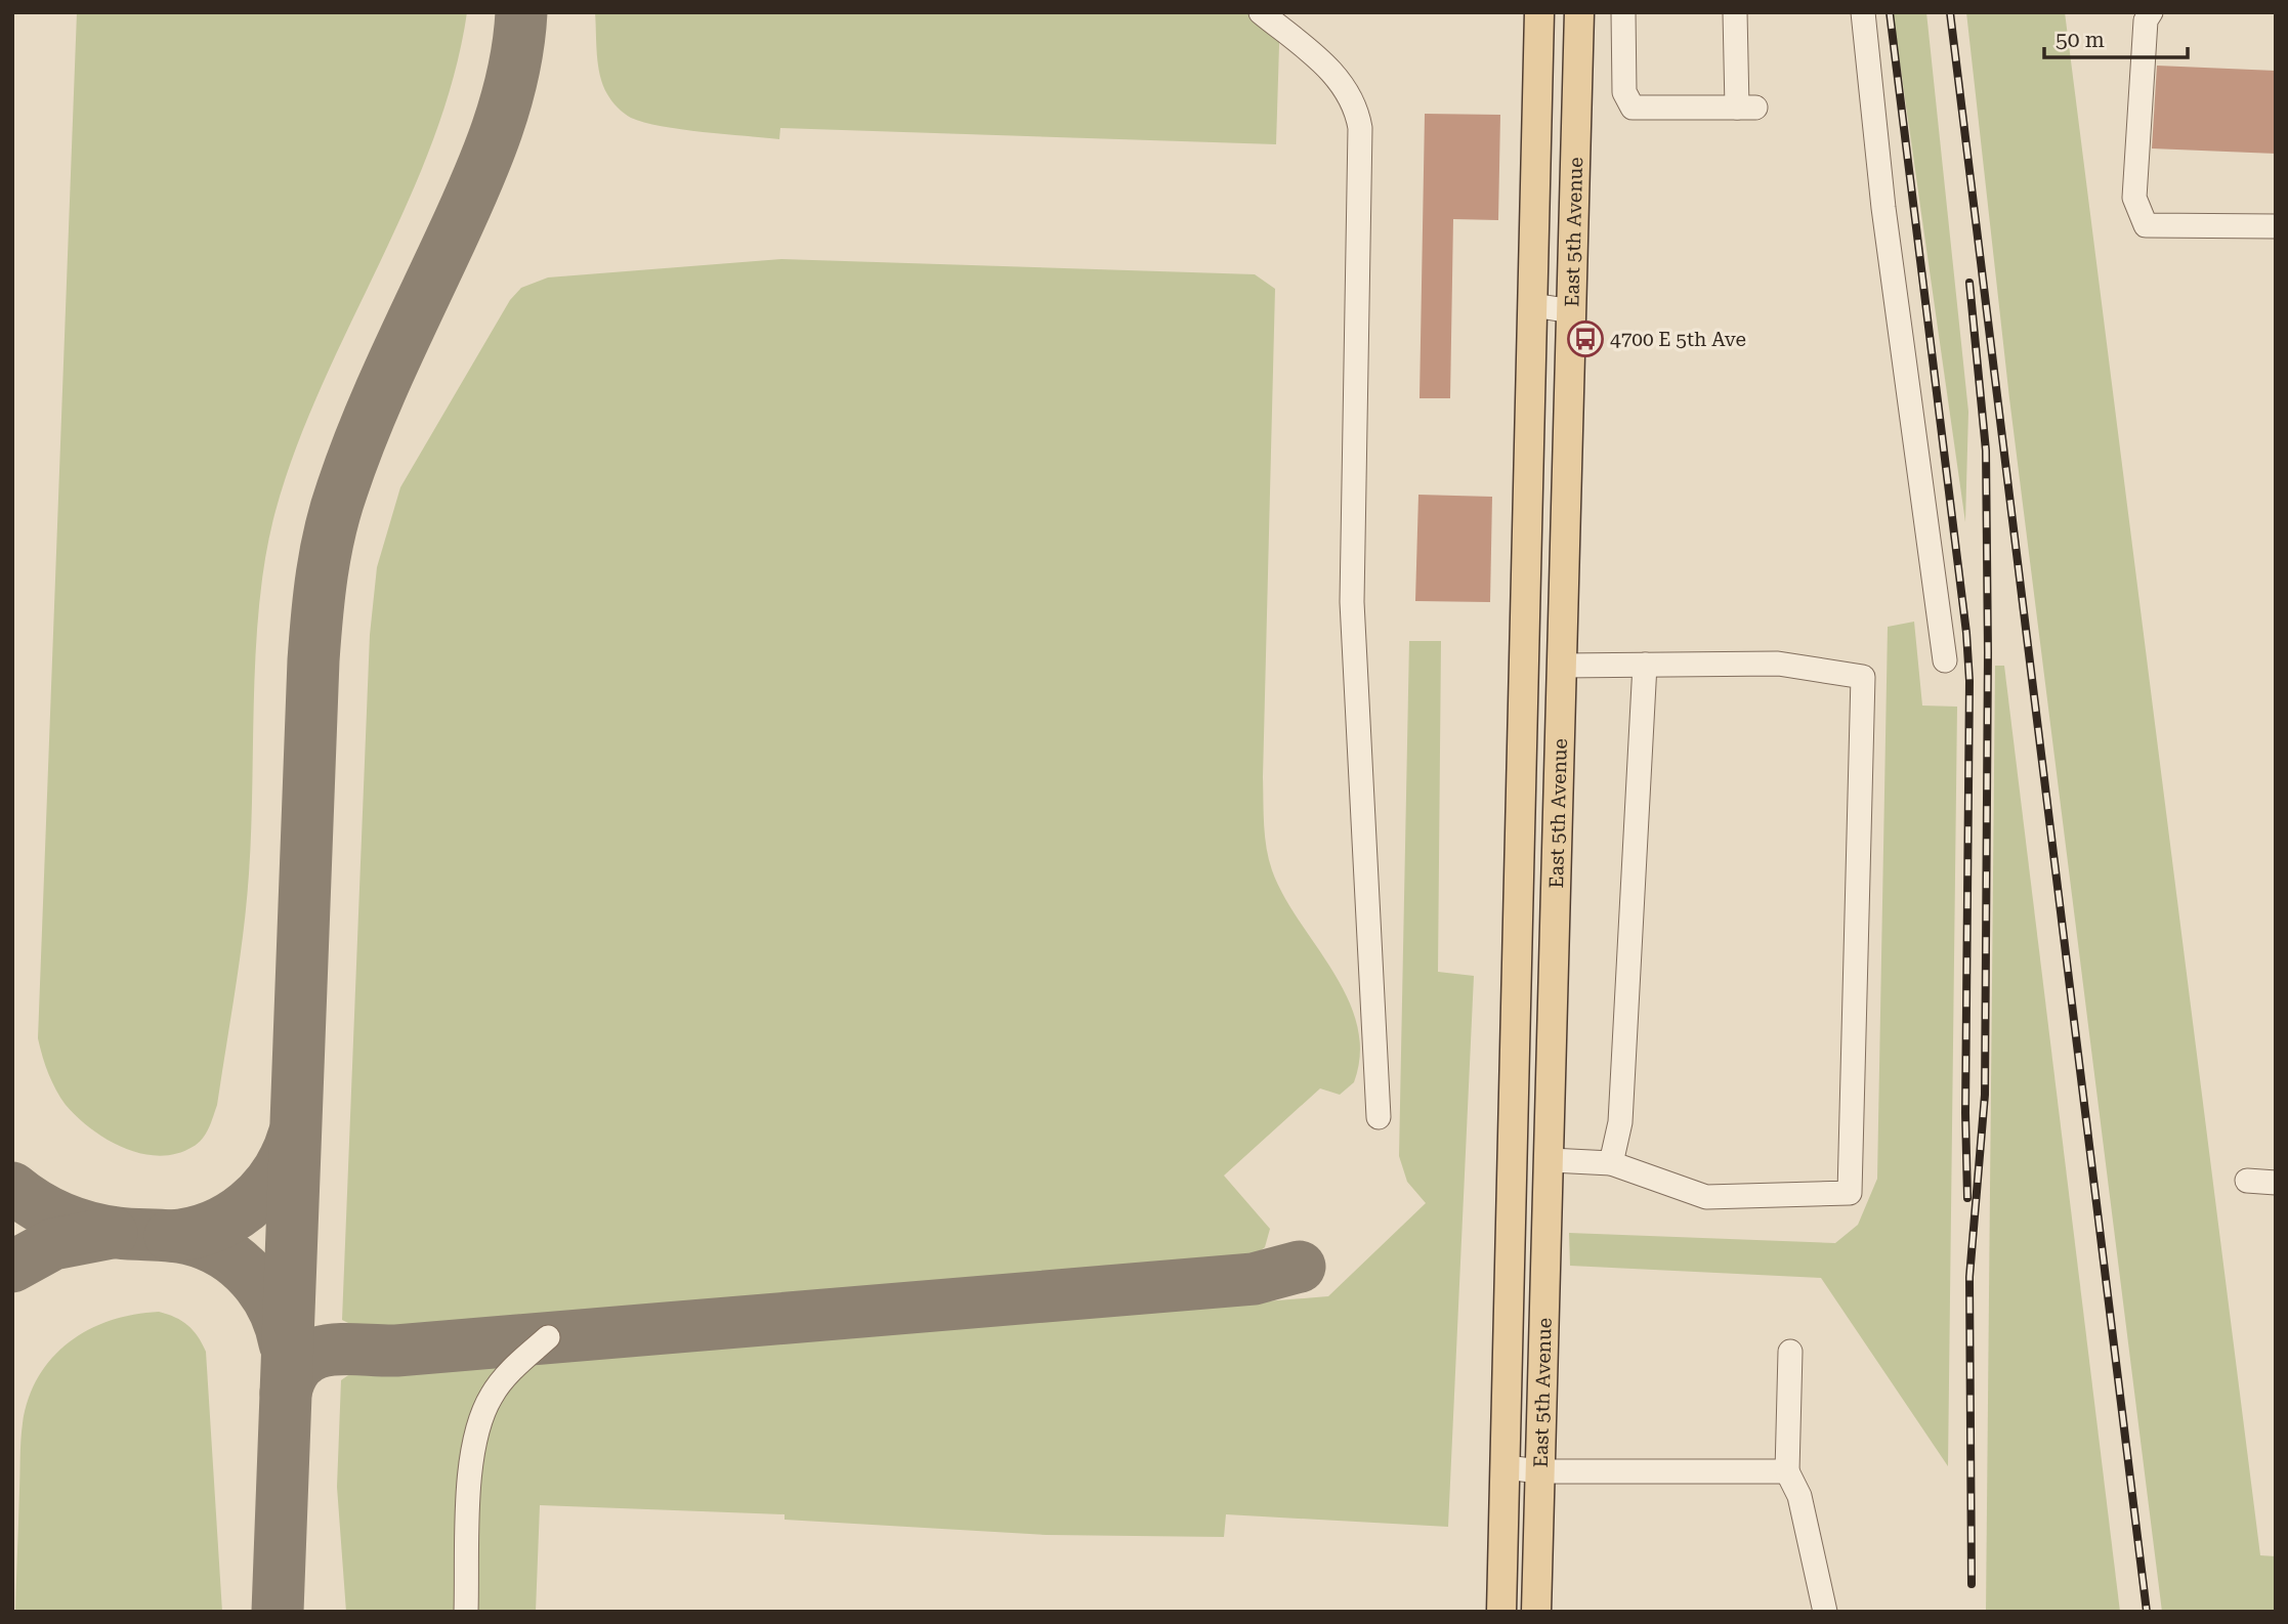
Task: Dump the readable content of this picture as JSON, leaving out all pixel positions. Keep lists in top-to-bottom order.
{
  "streets": {
    "main road": ["East 5th Avenue"]
  },
  "places": {
    "bus stop": ["4700 E 5th Ave"]
  },
  "scale_bar": "50 m"
}
